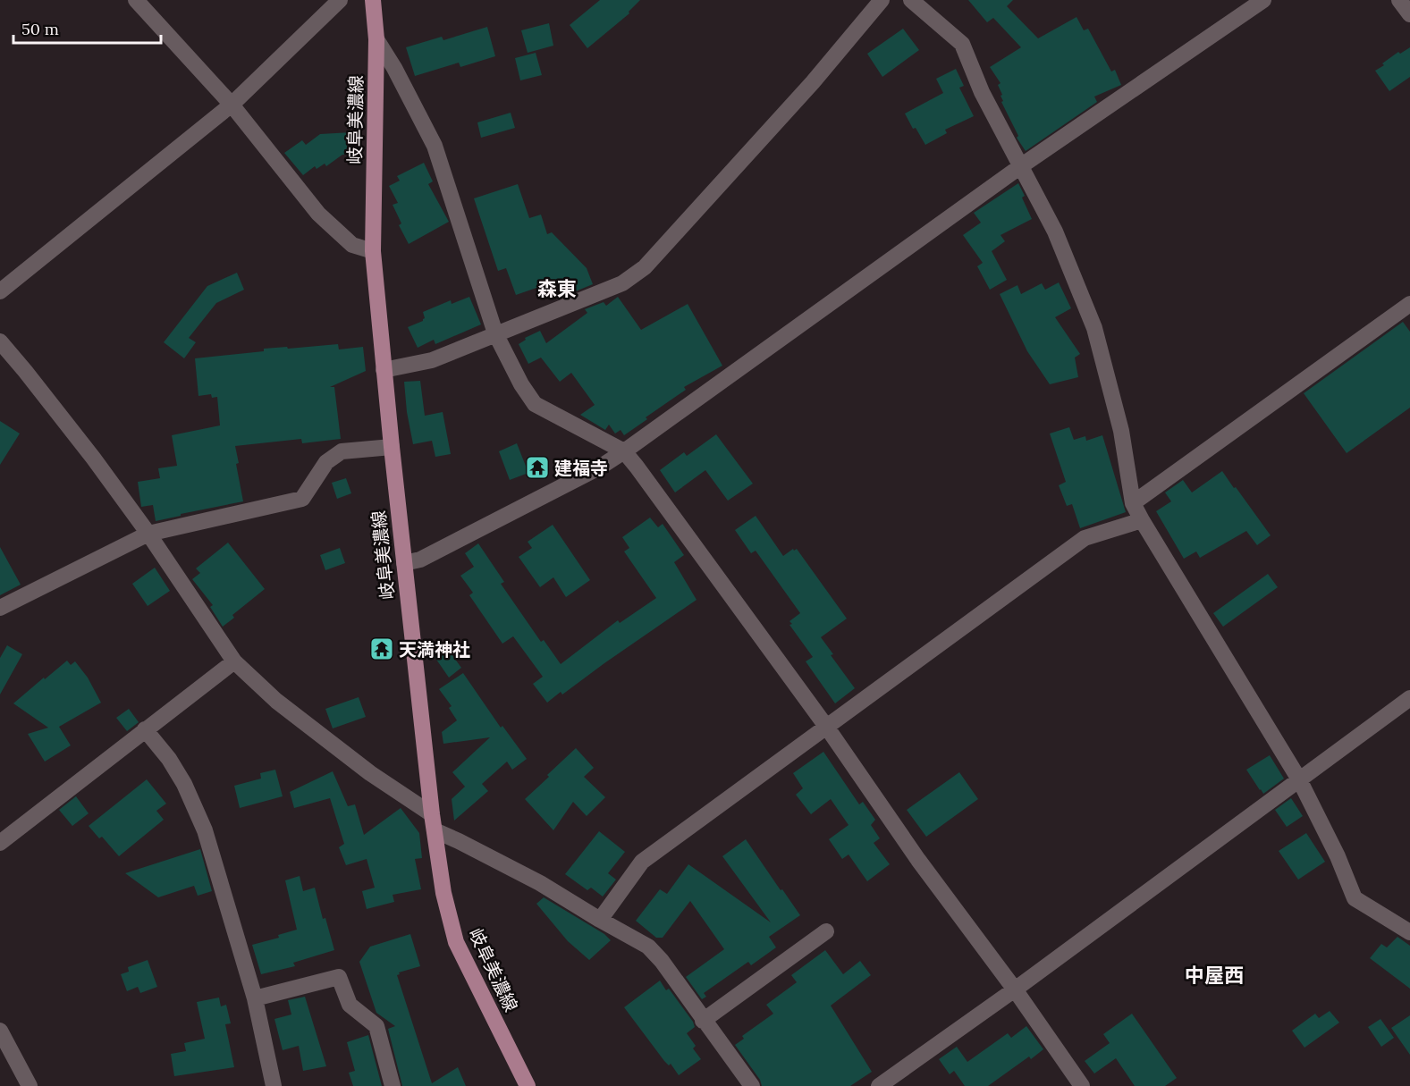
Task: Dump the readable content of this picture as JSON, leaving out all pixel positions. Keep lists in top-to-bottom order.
{
  "streets": {
    "main road": ["岐阜美濃線"]
  },
  "districts": ["森東", "中屋西"],
  "places": {
    "temple": ["建福寺", "天満神社"]
  },
  "scale_bar": "50 m"
}
